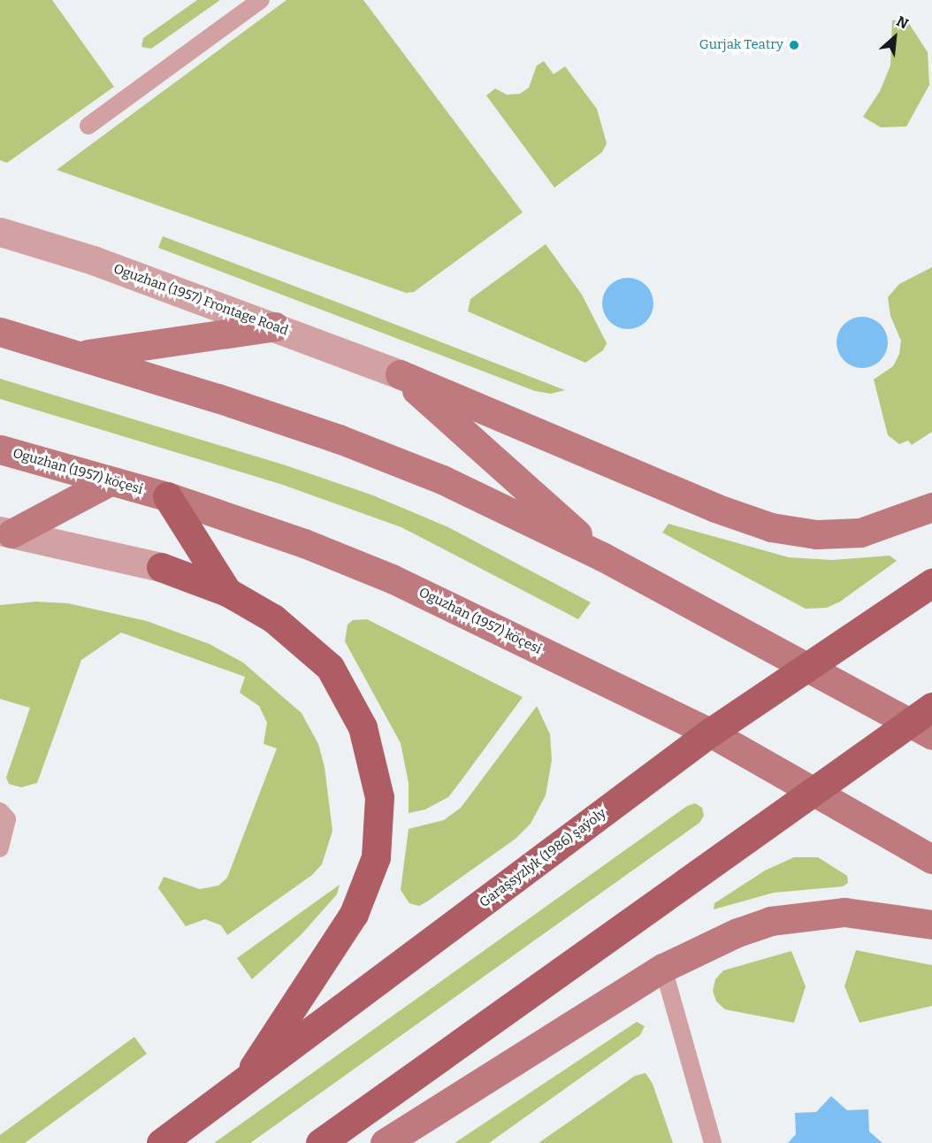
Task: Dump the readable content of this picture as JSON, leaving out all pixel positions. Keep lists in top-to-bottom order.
{
  "streets": {
    "main road": ["Oguzhan (1957) köçesi", "Garaşsyzlyk (1986) şaýoly"],
    "street": ["Oguzhan (1957) Frontage Road"]
  },
  "crossings": [
    ["Oguzhan (1957) köçesi", "Garaşsyzlyk (1986) şaýoly"]
  ],
  "places": ["Gurjak Teatry"],
  "north": "top right"
}
